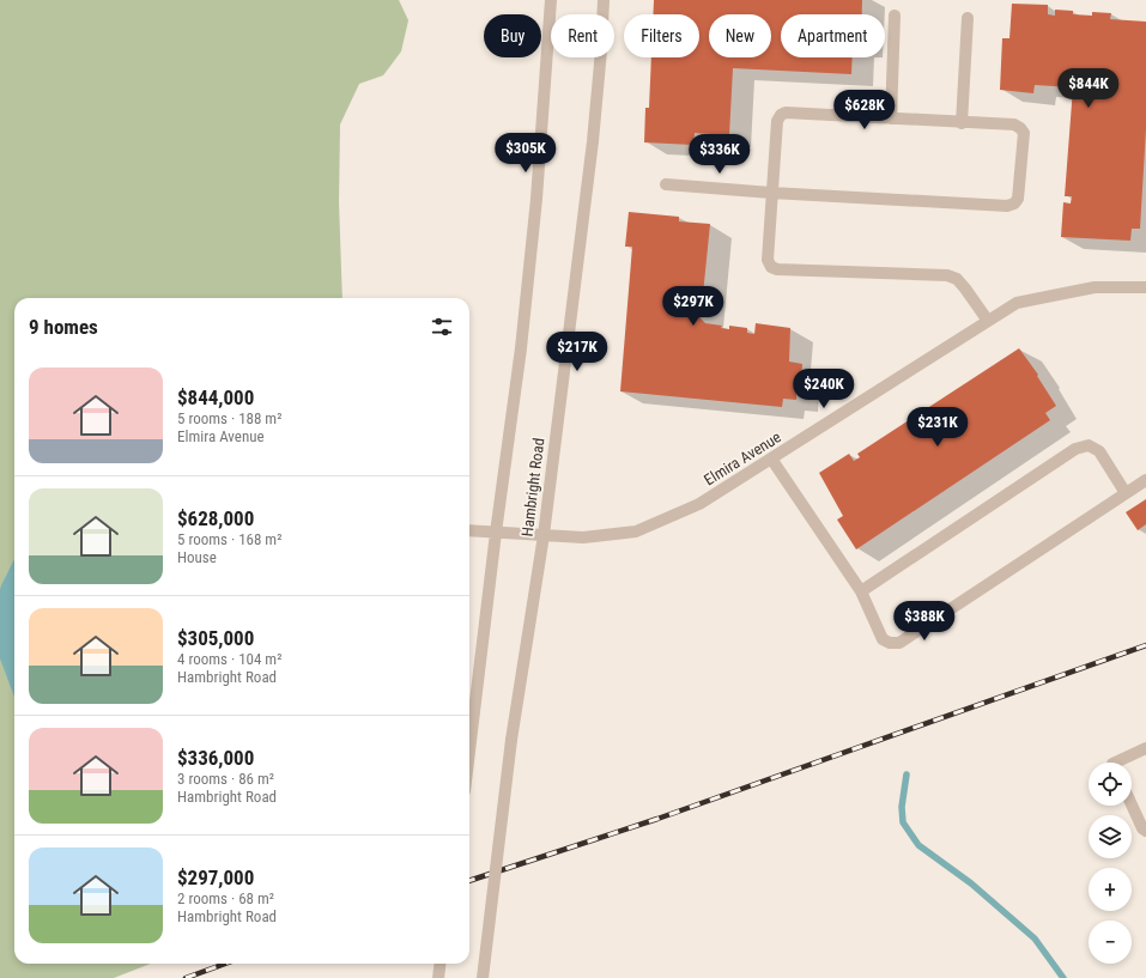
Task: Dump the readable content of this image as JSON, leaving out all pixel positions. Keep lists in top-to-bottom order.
{
  "streets": {
    "street": ["Elmira Avenue", "Hambright Road"]
  },
  "crossings": [
    ["Elmira Avenue", "Hambright Road"]
  ],
  "page": {
    "chip": [
      "Buy",
      "Rent",
      "Filters",
      "New",
      "Apartment"
    ],
    "price": [
      "$844K",
      "$628K",
      "$305K",
      "$336K",
      "$297K",
      "$217K",
      "$240K",
      "$231K",
      "$388K"
    ],
    "heading": "9 homes",
    "list": [
      {
        "name": "$844,000",
        "note": "5 rooms · 188 m² · Elmira Avenue"
      },
      {
        "name": "$628,000",
        "note": "5 rooms · 168 m² · House"
      },
      {
        "name": "$305,000",
        "note": "4 rooms · 104 m² · Hambright Road"
      },
      {
        "name": "$336,000",
        "note": "3 rooms · 86 m² · Hambright Road"
      },
      {
        "name": "$297,000",
        "note": "2 rooms · 68 m² · Hambright Road"
      }
    ],
    "map_buttons": ["+", "−"]
  }
}
